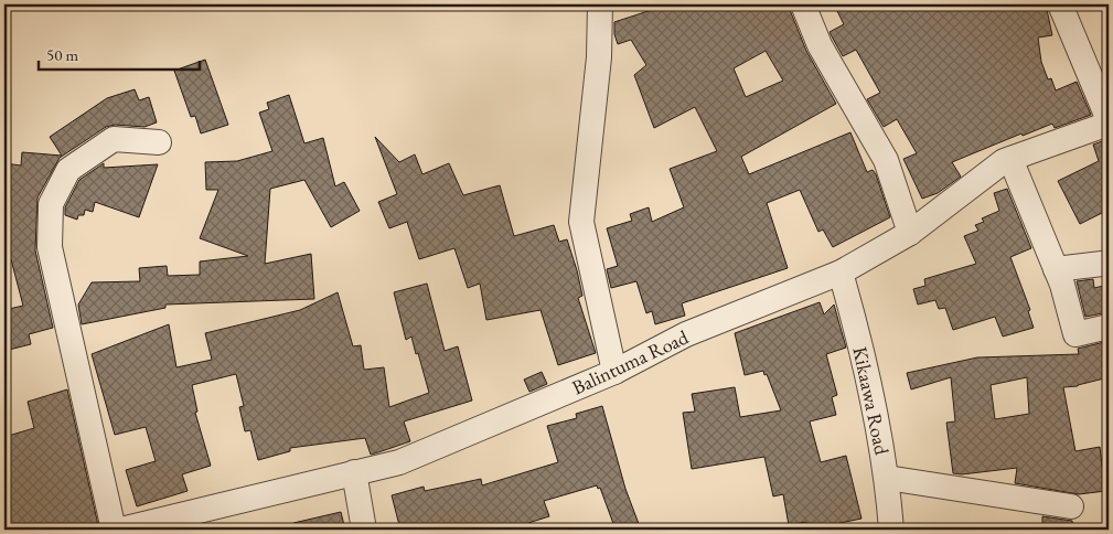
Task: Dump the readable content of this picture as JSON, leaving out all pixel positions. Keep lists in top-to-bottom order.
{
  "streets": {
    "street": ["Balintuma Road", "Kikaawa Road"]
  },
  "crossings": [
    ["Balintuma Road", "Kikaawa Road"]
  ],
  "scale_bar": "50 m"
}
